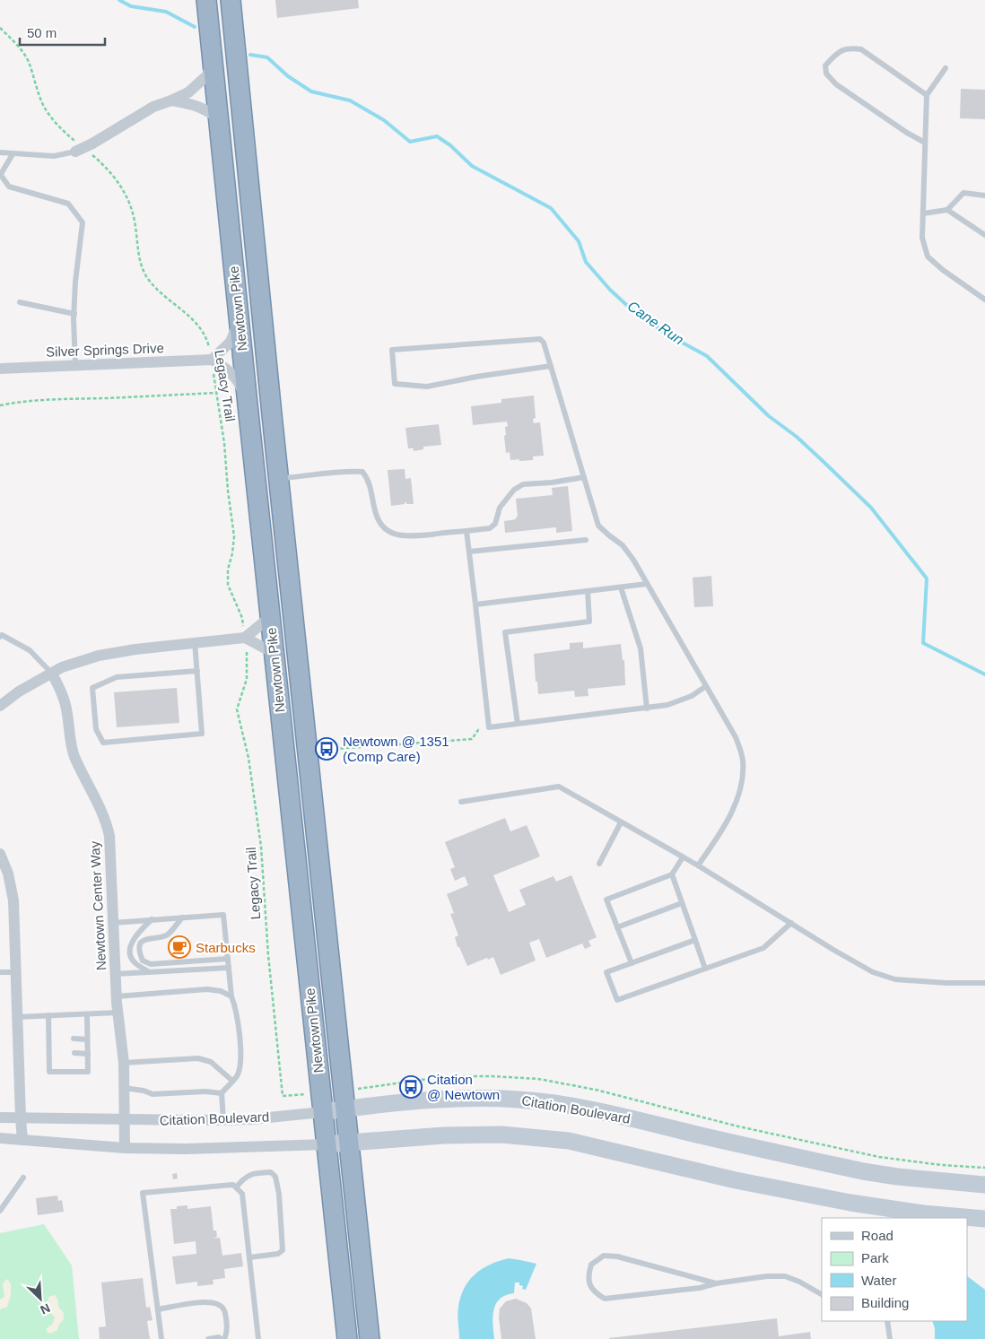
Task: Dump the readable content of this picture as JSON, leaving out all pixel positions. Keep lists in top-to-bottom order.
{
  "streets": {
    "highway": ["Newtown Pike"],
    "main road": ["Citation Boulevard"],
    "street": ["Silver Springs Drive", "Newtown Center Way"],
    "path": ["Legacy Trail"]
  },
  "crossings": [
    ["Newtown Pike", "Citation Boulevard"],
    ["Silver Springs Drive", "Legacy Trail"],
    ["Newtown Center Way", "Citation Boulevard"]
  ],
  "water": ["Cane Run"],
  "places": {
    "bus stop": ["Newtown @ 1351 (Comp Care)", "Citation @ Newtown"],
    "cafe": ["Starbucks"]
  },
  "legend": [
    "Road",
    "Park",
    "Water",
    "Building"
  ],
  "scale_bar": "50 m",
  "north": "bottom right"
}
